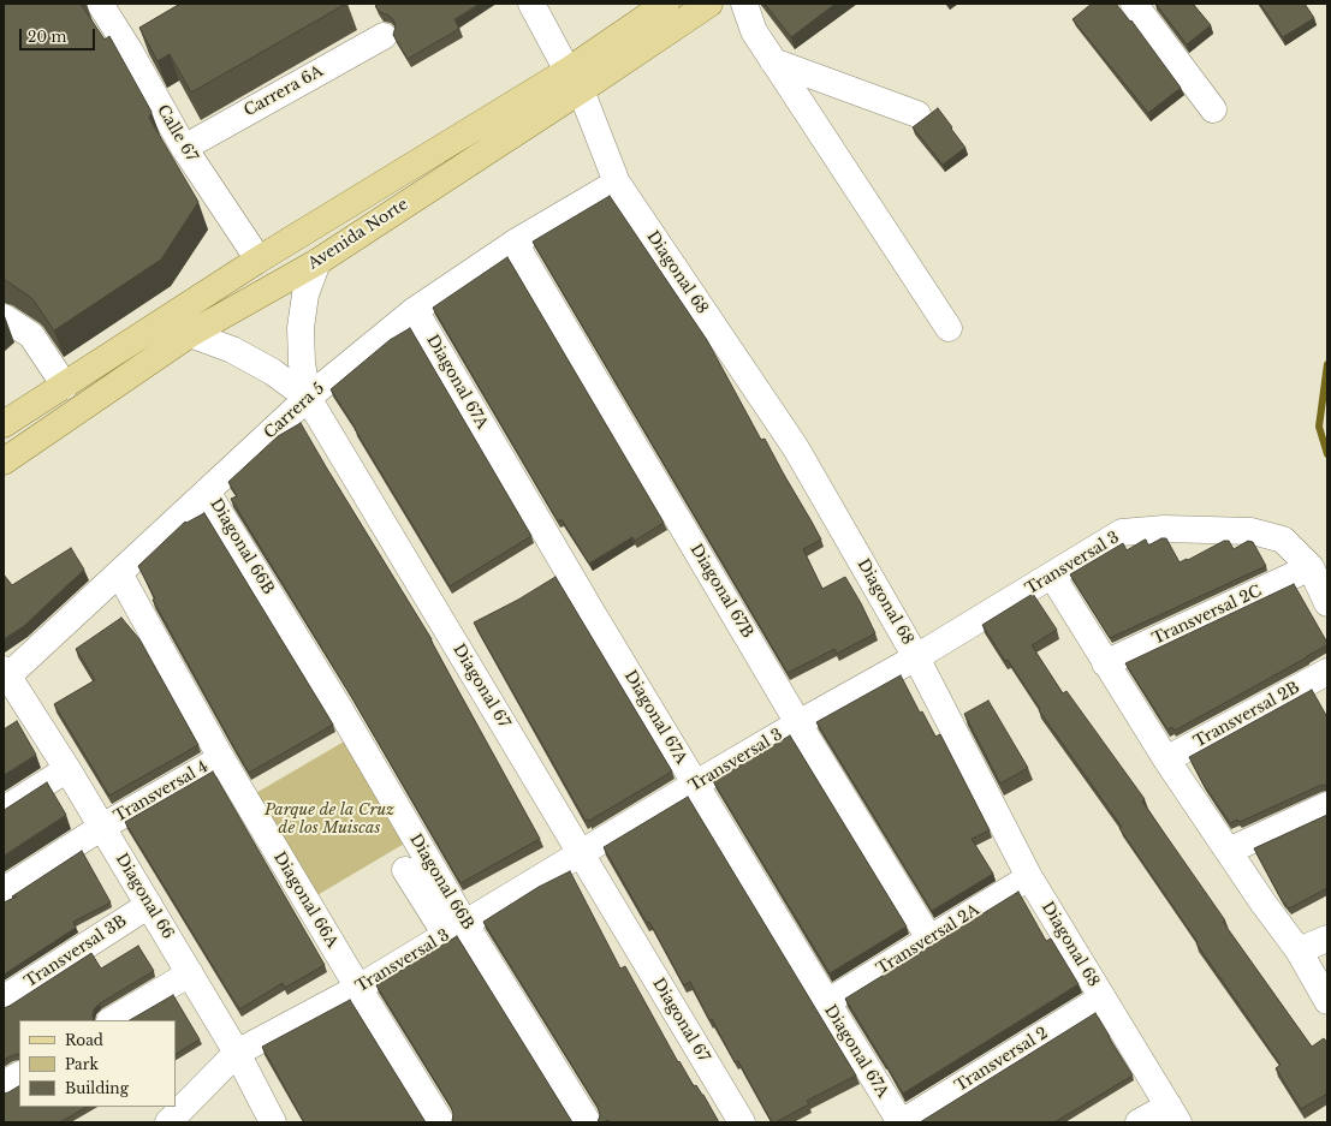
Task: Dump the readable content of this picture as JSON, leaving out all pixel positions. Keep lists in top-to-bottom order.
{
  "streets": {
    "main road": ["Avenida Norte"],
    "street": [
      "Carrera 6A",
      "Calle 67",
      "Diagonal 68",
      "Diagonal 67A",
      "Carrera 5",
      "Diagonal 66B",
      "Transversal 3",
      "Diagonal 67B",
      "Transversal 2C",
      "Diagonal 67",
      "Transversal 2B",
      "Transversal 4",
      "Diagonal 66",
      "Diagonal 66A",
      "Transversal 2A",
      "Transversal 3B",
      "Transversal 2"
    ]
  },
  "crossings": [
    ["Carrera 6A", "Calle 67"],
    ["Calle 67", "Avenida Norte"],
    ["Avenida Norte", "Diagonal 68"],
    ["Avenida Norte", "Diagonal 67"],
    ["Diagonal 68", "Carrera 5"],
    ["Diagonal 68", "Transversal 3"],
    ["Diagonal 68", "Transversal 2A"],
    ["Diagonal 68", "Transversal 2"],
    ["Diagonal 67A", "Carrera 5"],
    ["Diagonal 67A", "Transversal 3"],
    ["Diagonal 67A", "Transversal 2A"],
    ["Diagonal 67A", "Transversal 2"],
    ["Carrera 5", "Diagonal 66B"],
    ["Carrera 5", "Diagonal 67B"],
    ["Carrera 5", "Diagonal 67"],
    ["Carrera 5", "Diagonal 66"],
    ["Carrera 5", "Diagonal 66A"],
    ["Diagonal 66B", "Transversal 3"],
    ["Transversal 3", "Diagonal 67B"],
    ["Transversal 3", "Transversal 2C"],
    ["Transversal 3", "Diagonal 67"],
    ["Transversal 3", "Diagonal 66"],
    ["Transversal 3", "Diagonal 66A"],
    ["Diagonal 67B", "Transversal 2A"],
    ["Transversal 4", "Diagonal 66"],
    ["Transversal 4", "Diagonal 66A"],
    ["Diagonal 66", "Transversal 3B"]
  ],
  "parks": ["Parque de la Cruz de los Muiscas"],
  "legend": ["Road", "Park", "Building"],
  "scale_bar": "20 m"
}
